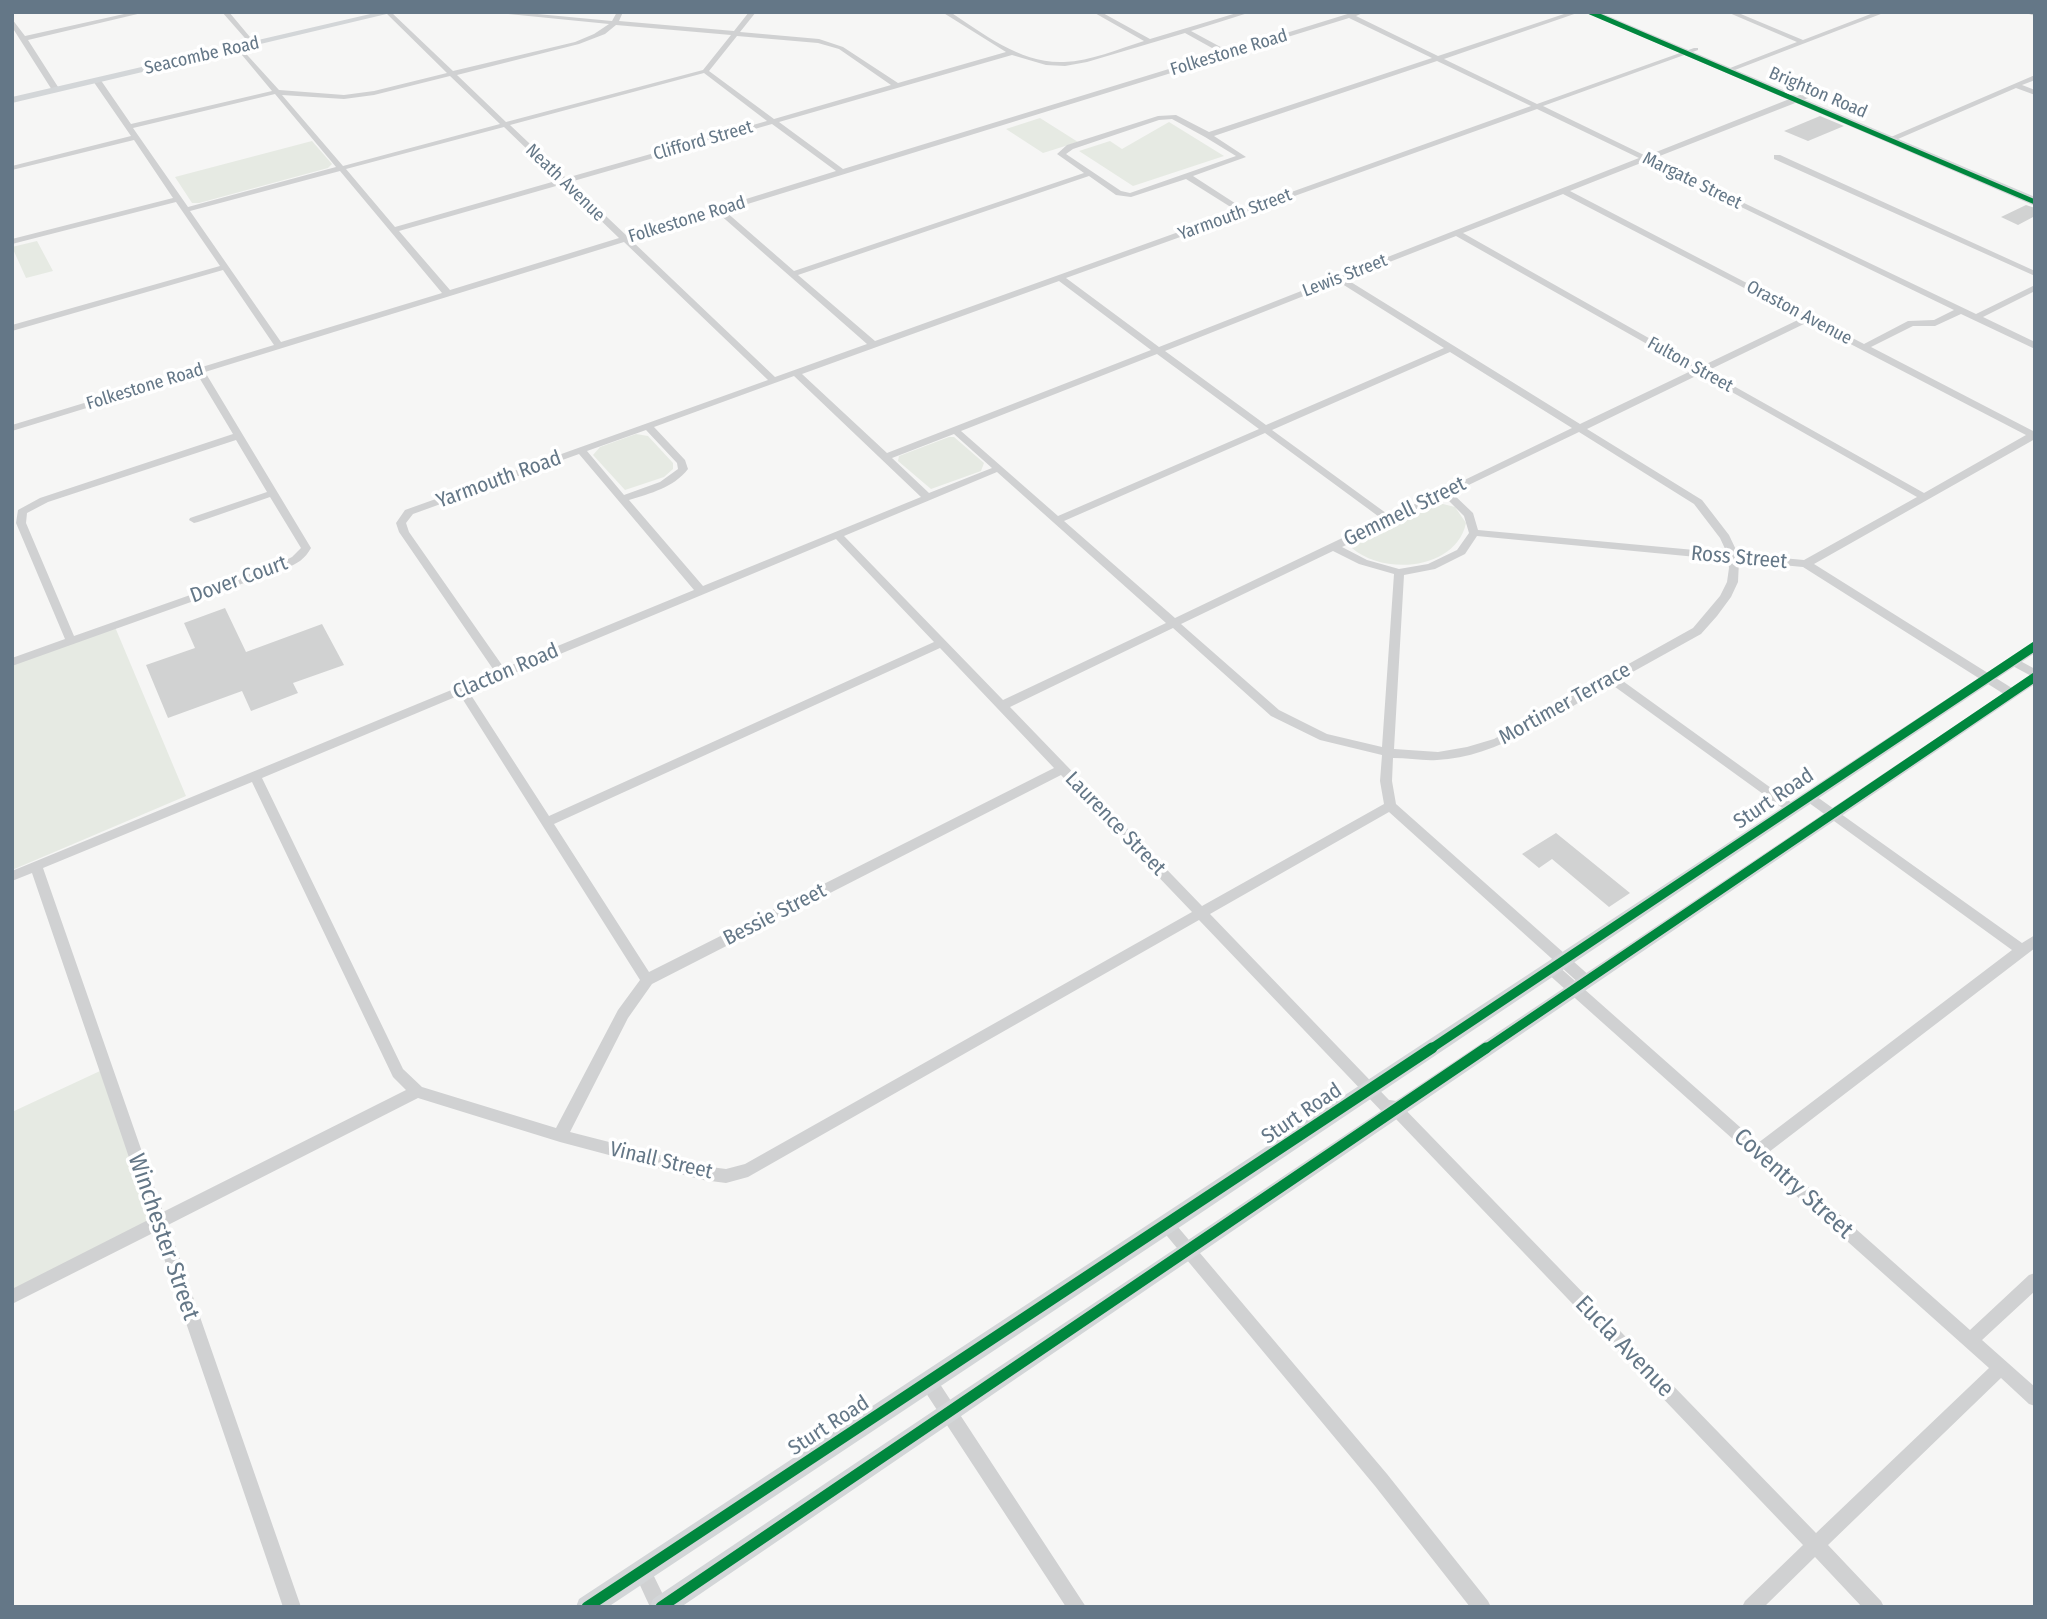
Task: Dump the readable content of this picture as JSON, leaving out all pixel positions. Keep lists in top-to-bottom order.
{
  "streets": {
    "main road": ["Seacombe Road", "Brighton Road", "Sturt Road"],
    "street": [
      "Folkestone Road",
      "Clifford Street",
      "Margate Street",
      "Neath Avenue",
      "Yarmouth Street",
      "Lewis Street",
      "Oraston Avenue",
      "Fulton Street",
      "Yarmouth Road",
      "Gemmell Street",
      "Ross Street",
      "Dover Court",
      "Clacton Road",
      "Mortimer Terrace",
      "Laurence Street",
      "Bessie Street",
      "Vinall Street",
      "Coventry Street",
      "Winchester Street",
      "Eucla Avenue"
    ]
  },
  "crossings": [
    ["Folkestone Road", "Margate Street"],
    ["Folkestone Road", "Neath Avenue"],
    ["Folkestone Road", "Dover Court"],
    ["Seacombe Road", "Neath Avenue"],
    ["Brighton Road", "Yarmouth Street"],
    ["Brighton Road", "Lewis Street"],
    ["Clifford Street", "Neath Avenue"],
    ["Margate Street", "Yarmouth Street"],
    ["Margate Street", "Lewis Street"],
    ["Neath Avenue", "Yarmouth Street"],
    ["Neath Avenue", "Yarmouth Road"],
    ["Yarmouth Street", "Yarmouth Road"],
    ["Lewis Street", "Oraston Avenue"],
    ["Lewis Street", "Fulton Street"],
    ["Lewis Street", "Mortimer Terrace"],
    ["Oraston Avenue", "Gemmell Street"],
    ["Fulton Street", "Gemmell Street"],
    ["Yarmouth Road", "Clacton Road"],
    ["Gemmell Street", "Mortimer Terrace"],
    ["Gemmell Street", "Laurence Street"],
    ["Ross Street", "Mortimer Terrace"],
    ["Ross Street", "Sturt Road"],
    ["Clacton Road", "Mortimer Terrace"],
    ["Clacton Road", "Laurence Street"],
    ["Clacton Road", "Winchester Street"],
    ["Sturt Road", "Laurence Street"],
    ["Sturt Road", "Coventry Street"],
    ["Sturt Road", "Eucla Avenue"],
    ["Laurence Street", "Bessie Street"],
    ["Laurence Street", "Vinall Street"],
    ["Laurence Street", "Eucla Avenue"],
    ["Bessie Street", "Vinall Street"],
    ["Vinall Street", "Coventry Street"]
  ]
}
